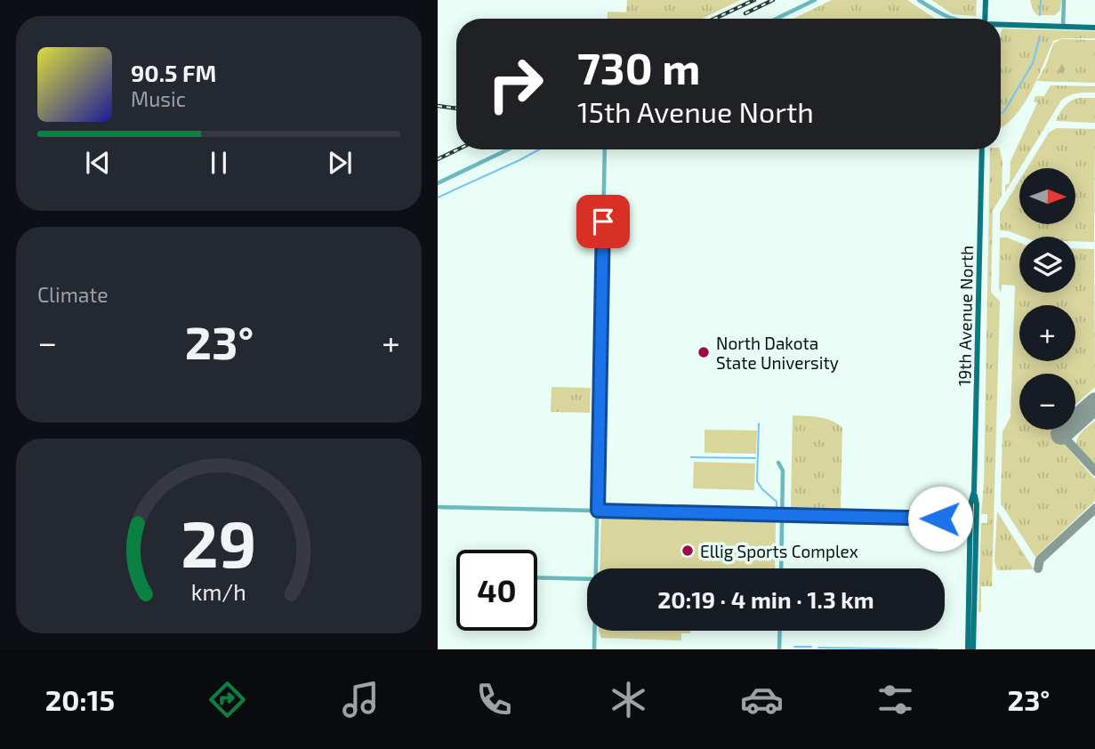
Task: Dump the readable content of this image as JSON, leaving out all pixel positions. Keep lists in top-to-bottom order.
{
  "streets": {
    "main road": ["19th Avenue North"]
  },
  "places": ["North Dakota State University", "Ellig Sports Complex"],
  "north": "right",
  "page": {
    "turn": ["730 m", "15th Avenue North"],
    "song": ["90.5 FM", "Music"],
    "map_buttons": ["+", "−"],
    "tile": "Climate",
    "heat": ["−", "23°", "+"],
    "limit": "40",
    "trip": "20:19 · 4 min · 1.3 km",
    "tabs": ["20:15", "23°"],
    "gauge": ["29", "km/h"]
  }
}
